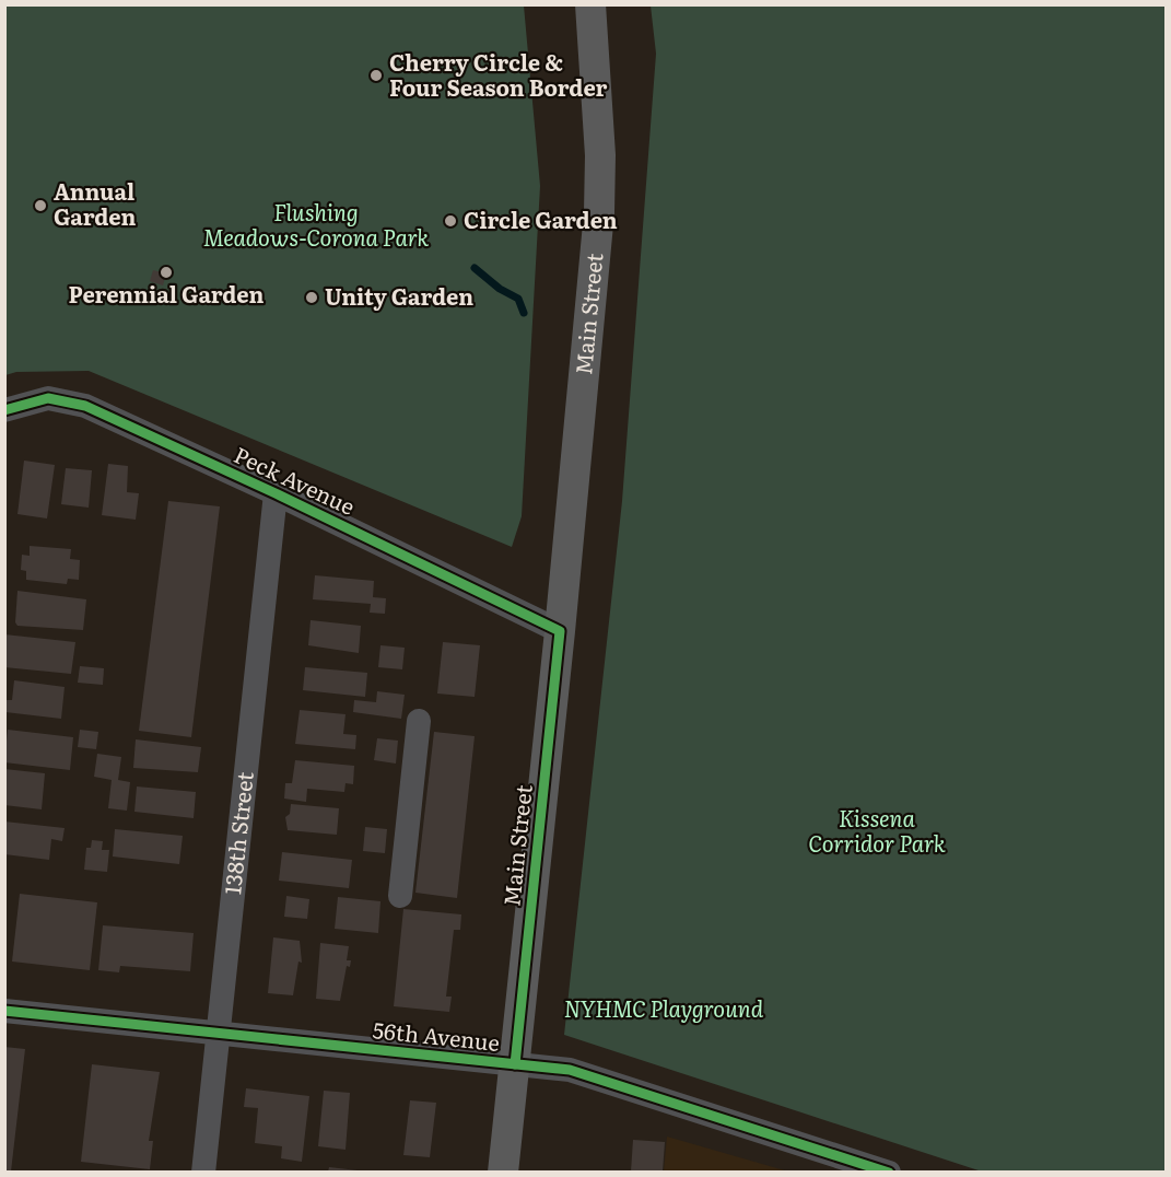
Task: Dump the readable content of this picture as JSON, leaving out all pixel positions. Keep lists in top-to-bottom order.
{
  "streets": {
    "main road": ["Main Street"],
    "street": ["Peck Avenue", "138th Street", "56th Avenue"]
  },
  "crossings": [
    ["Main Street", "Peck Avenue"],
    ["Main Street", "56th Avenue"],
    ["Peck Avenue", "138th Street"],
    ["138th Street", "56th Avenue"]
  ],
  "parks": ["Flushing Meadows-Corona Park", "Kissena Corridor Park", "NYHMC Playground"],
  "places": [
    "Cherry Circle & Four Season Border",
    "Annual Garden",
    "Circle Garden",
    "Perennial Garden",
    "Unity Garden"
  ]
}
